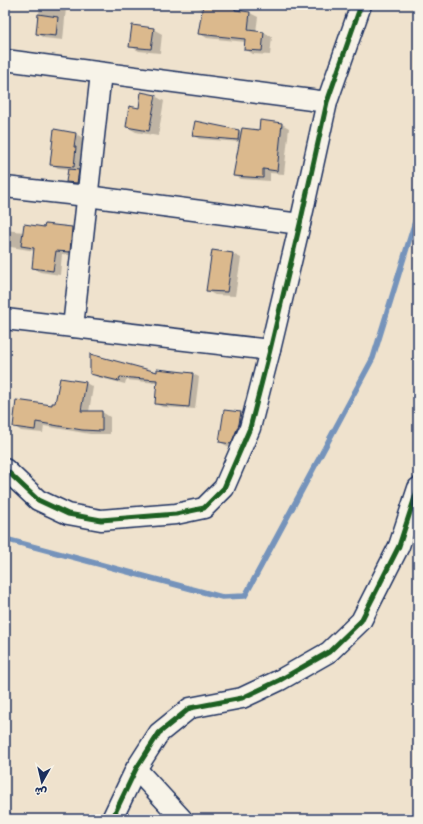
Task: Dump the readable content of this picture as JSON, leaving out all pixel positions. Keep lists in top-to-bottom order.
{
  "north": "bottom"
}
